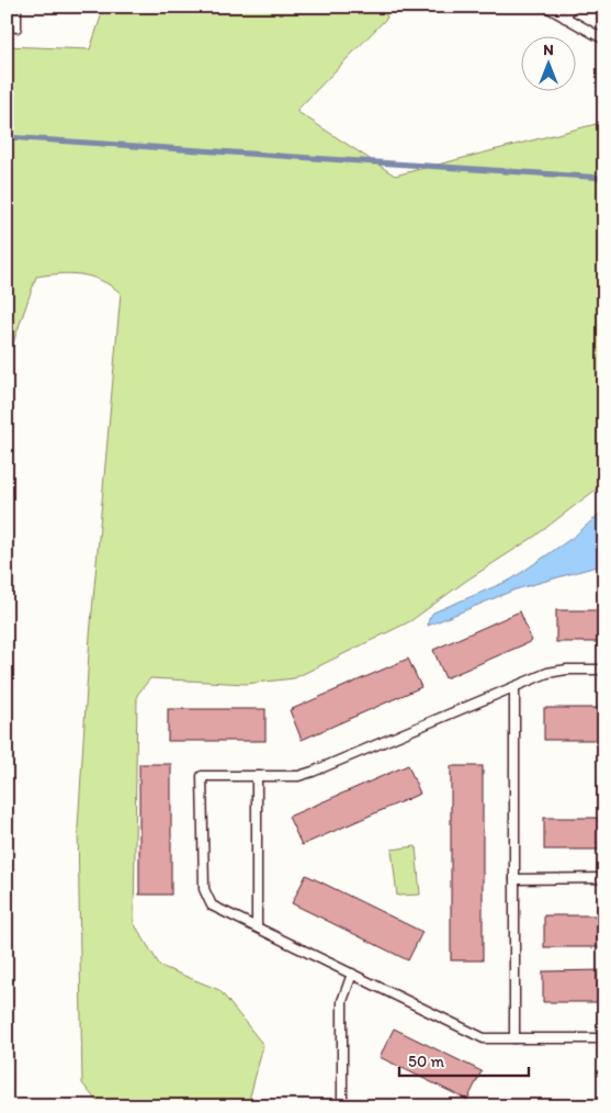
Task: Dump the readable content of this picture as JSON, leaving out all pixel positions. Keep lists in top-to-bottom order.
{
  "scale_bar": "50 m",
  "north": "top"
}
